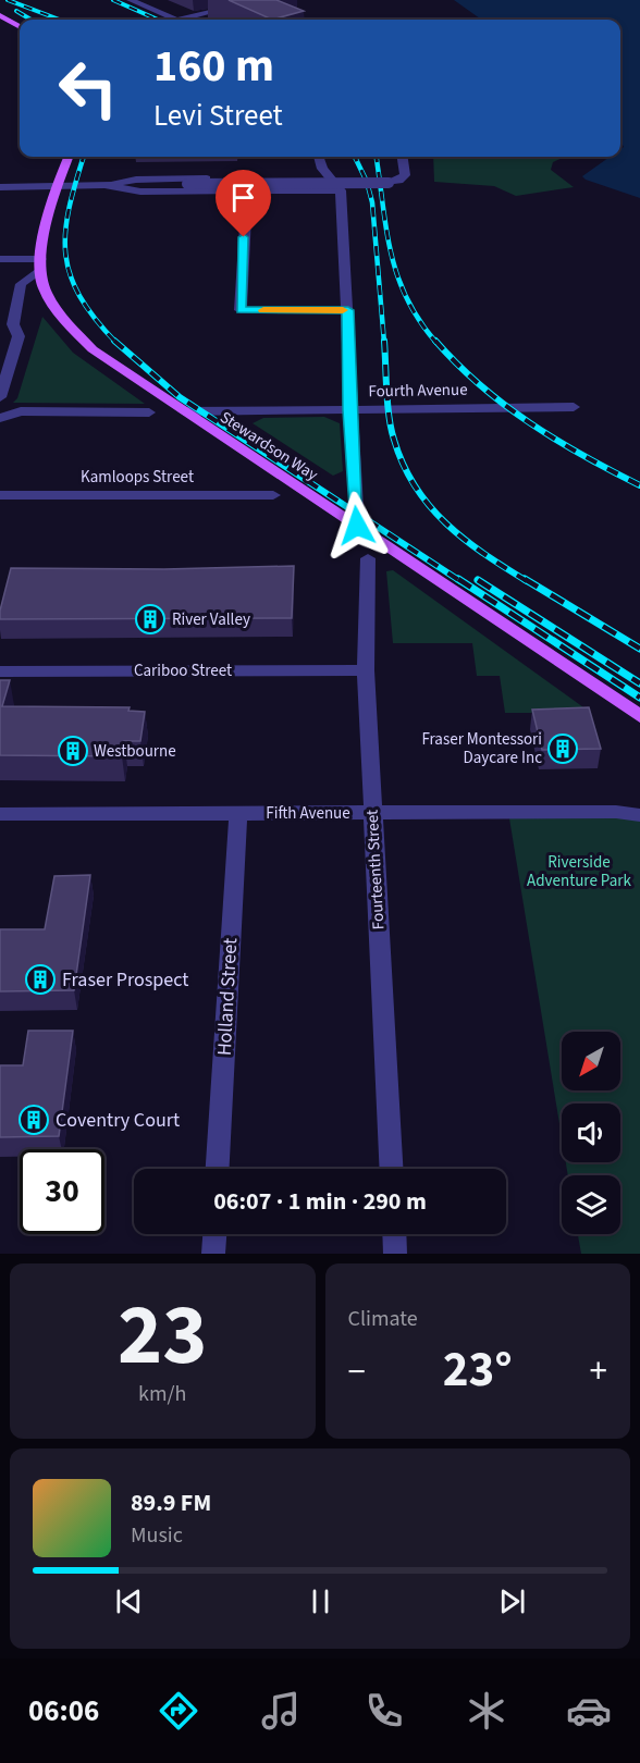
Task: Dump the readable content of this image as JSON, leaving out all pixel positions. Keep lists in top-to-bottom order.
{
  "streets": {
    "main road": ["Stewardson Way"],
    "street": [
      "Fourth Avenue",
      "Kamloops Street",
      "Cariboo Street",
      "Fifth Avenue",
      "Fourteenth Street",
      "Holland Street"
    ]
  },
  "crossings": [
    ["Fourth Avenue", "Stewardson Way"],
    ["Cariboo Street", "Fourteenth Street"],
    ["Fifth Avenue", "Fourteenth Street"],
    ["Fifth Avenue", "Holland Street"]
  ],
  "parks": ["Riverside Adventure Park"],
  "places": {
    "building": [
      "River Valley",
      "Fraser Montessori Daycare Inc",
      "Westbourne",
      "Fraser Prospect",
      "Coventry Court"
    ]
  },
  "north": "bottom left",
  "page": {
    "turn": ["160 m", "Levi Street"],
    "limit": "30",
    "trip": "06:07 · 1 min · 290 m",
    "tile": [
      ["23", "km/h"],
      "Climate"
    ],
    "heat": ["−", "23°", "+"],
    "song": ["89.9 FM", "Music"],
    "tabs": "06:06"
  }
}
